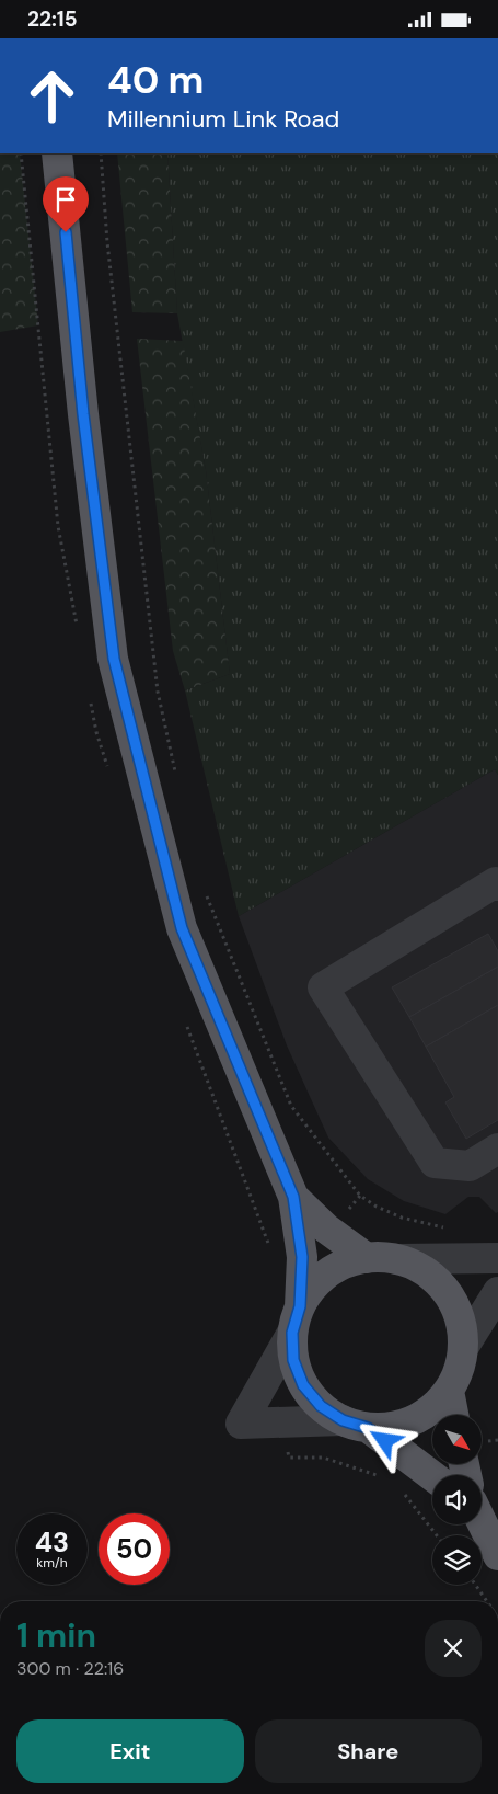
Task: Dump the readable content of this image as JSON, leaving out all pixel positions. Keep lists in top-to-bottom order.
{
  "north": "bottom right",
  "page": {
    "status": "22:15",
    "turn": ["40 m", "Millennium Link Road"],
    "speed": "43 km/h",
    "limit": "50",
    "heading": ["1 min", "300 m · 22:16"],
    "buttons": ["Exit", "Share"]
  }
}
